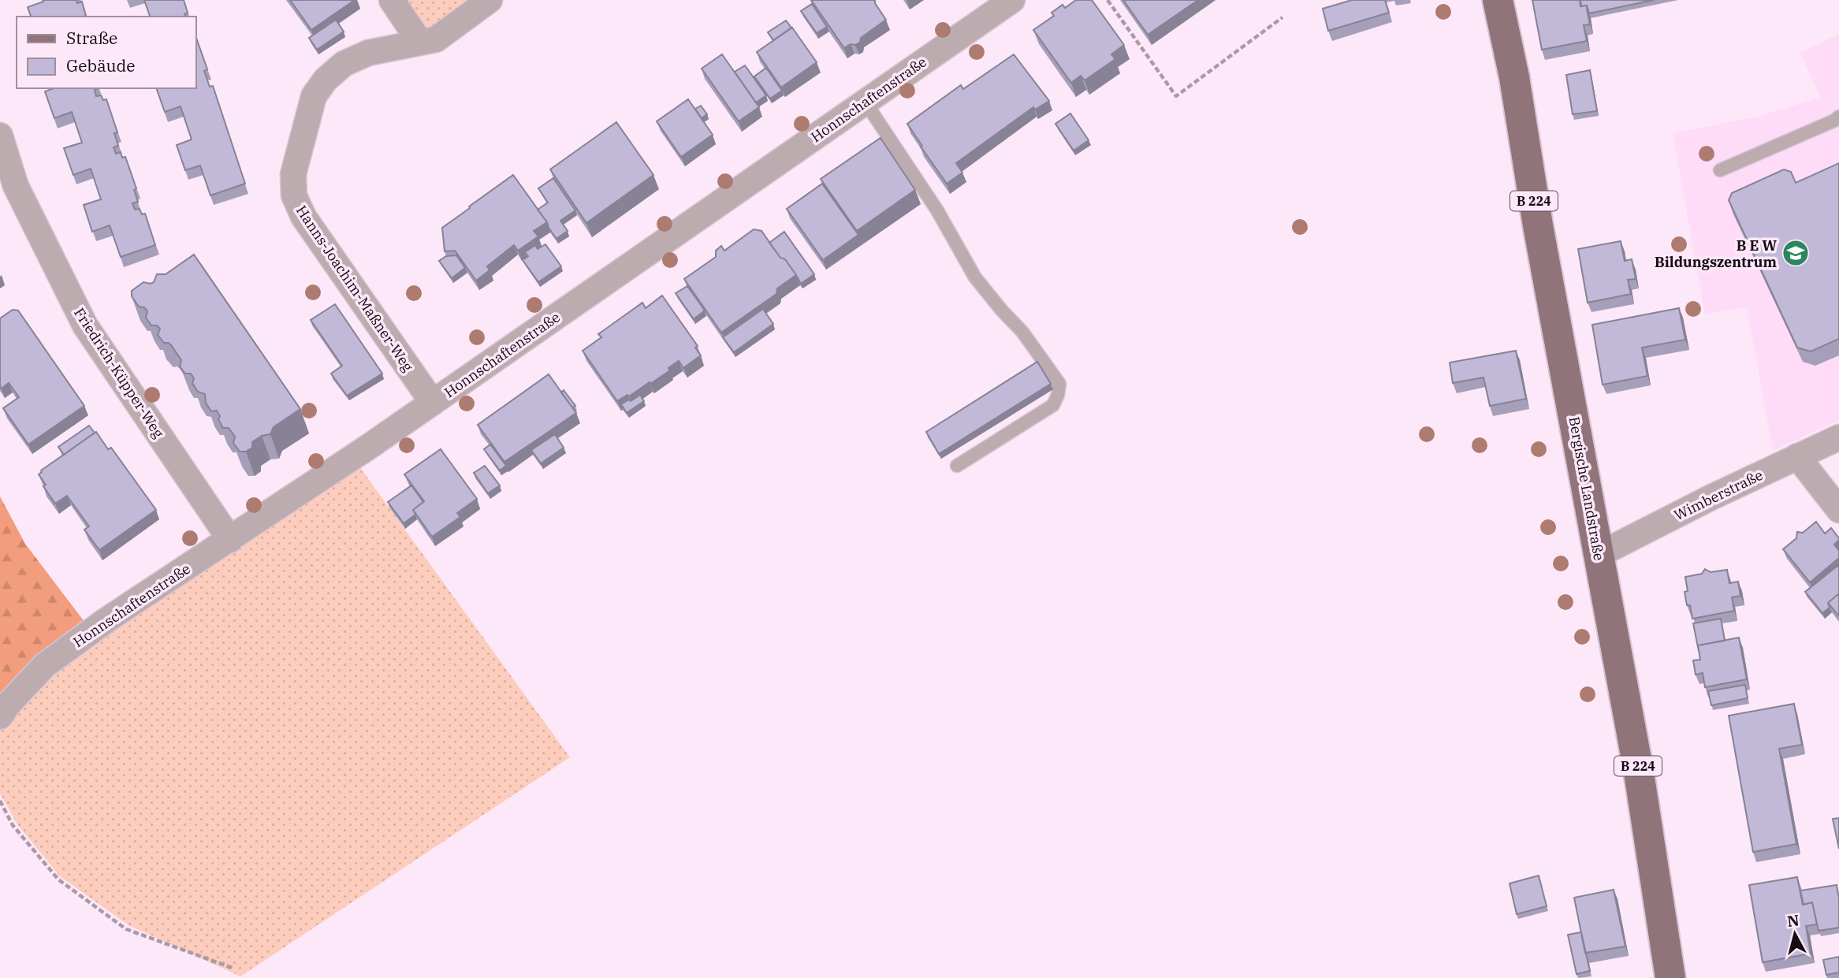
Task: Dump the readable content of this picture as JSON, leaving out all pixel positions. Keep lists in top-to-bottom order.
{
  "streets": {
    "main road": ["B 224", "Bergische Landstraße"],
    "street": [
      "Honnschaftenstraße",
      "Hanns-Joachim-Maßner-Weg",
      "Friedrich-Küpper-Weg",
      "Wimberstraße"
    ]
  },
  "crossings": [
    ["Honnschaftenstraße", "Hanns-Joachim-Maßner-Weg"],
    ["Honnschaftenstraße", "Friedrich-Küpper-Weg"],
    ["Bergische Landstraße", "Wimberstraße"]
  ],
  "places": {
    "school or university": ["B E W Bildungszentrum"]
  },
  "legend": ["Straße", "Gebäude"],
  "north": "top"
}
